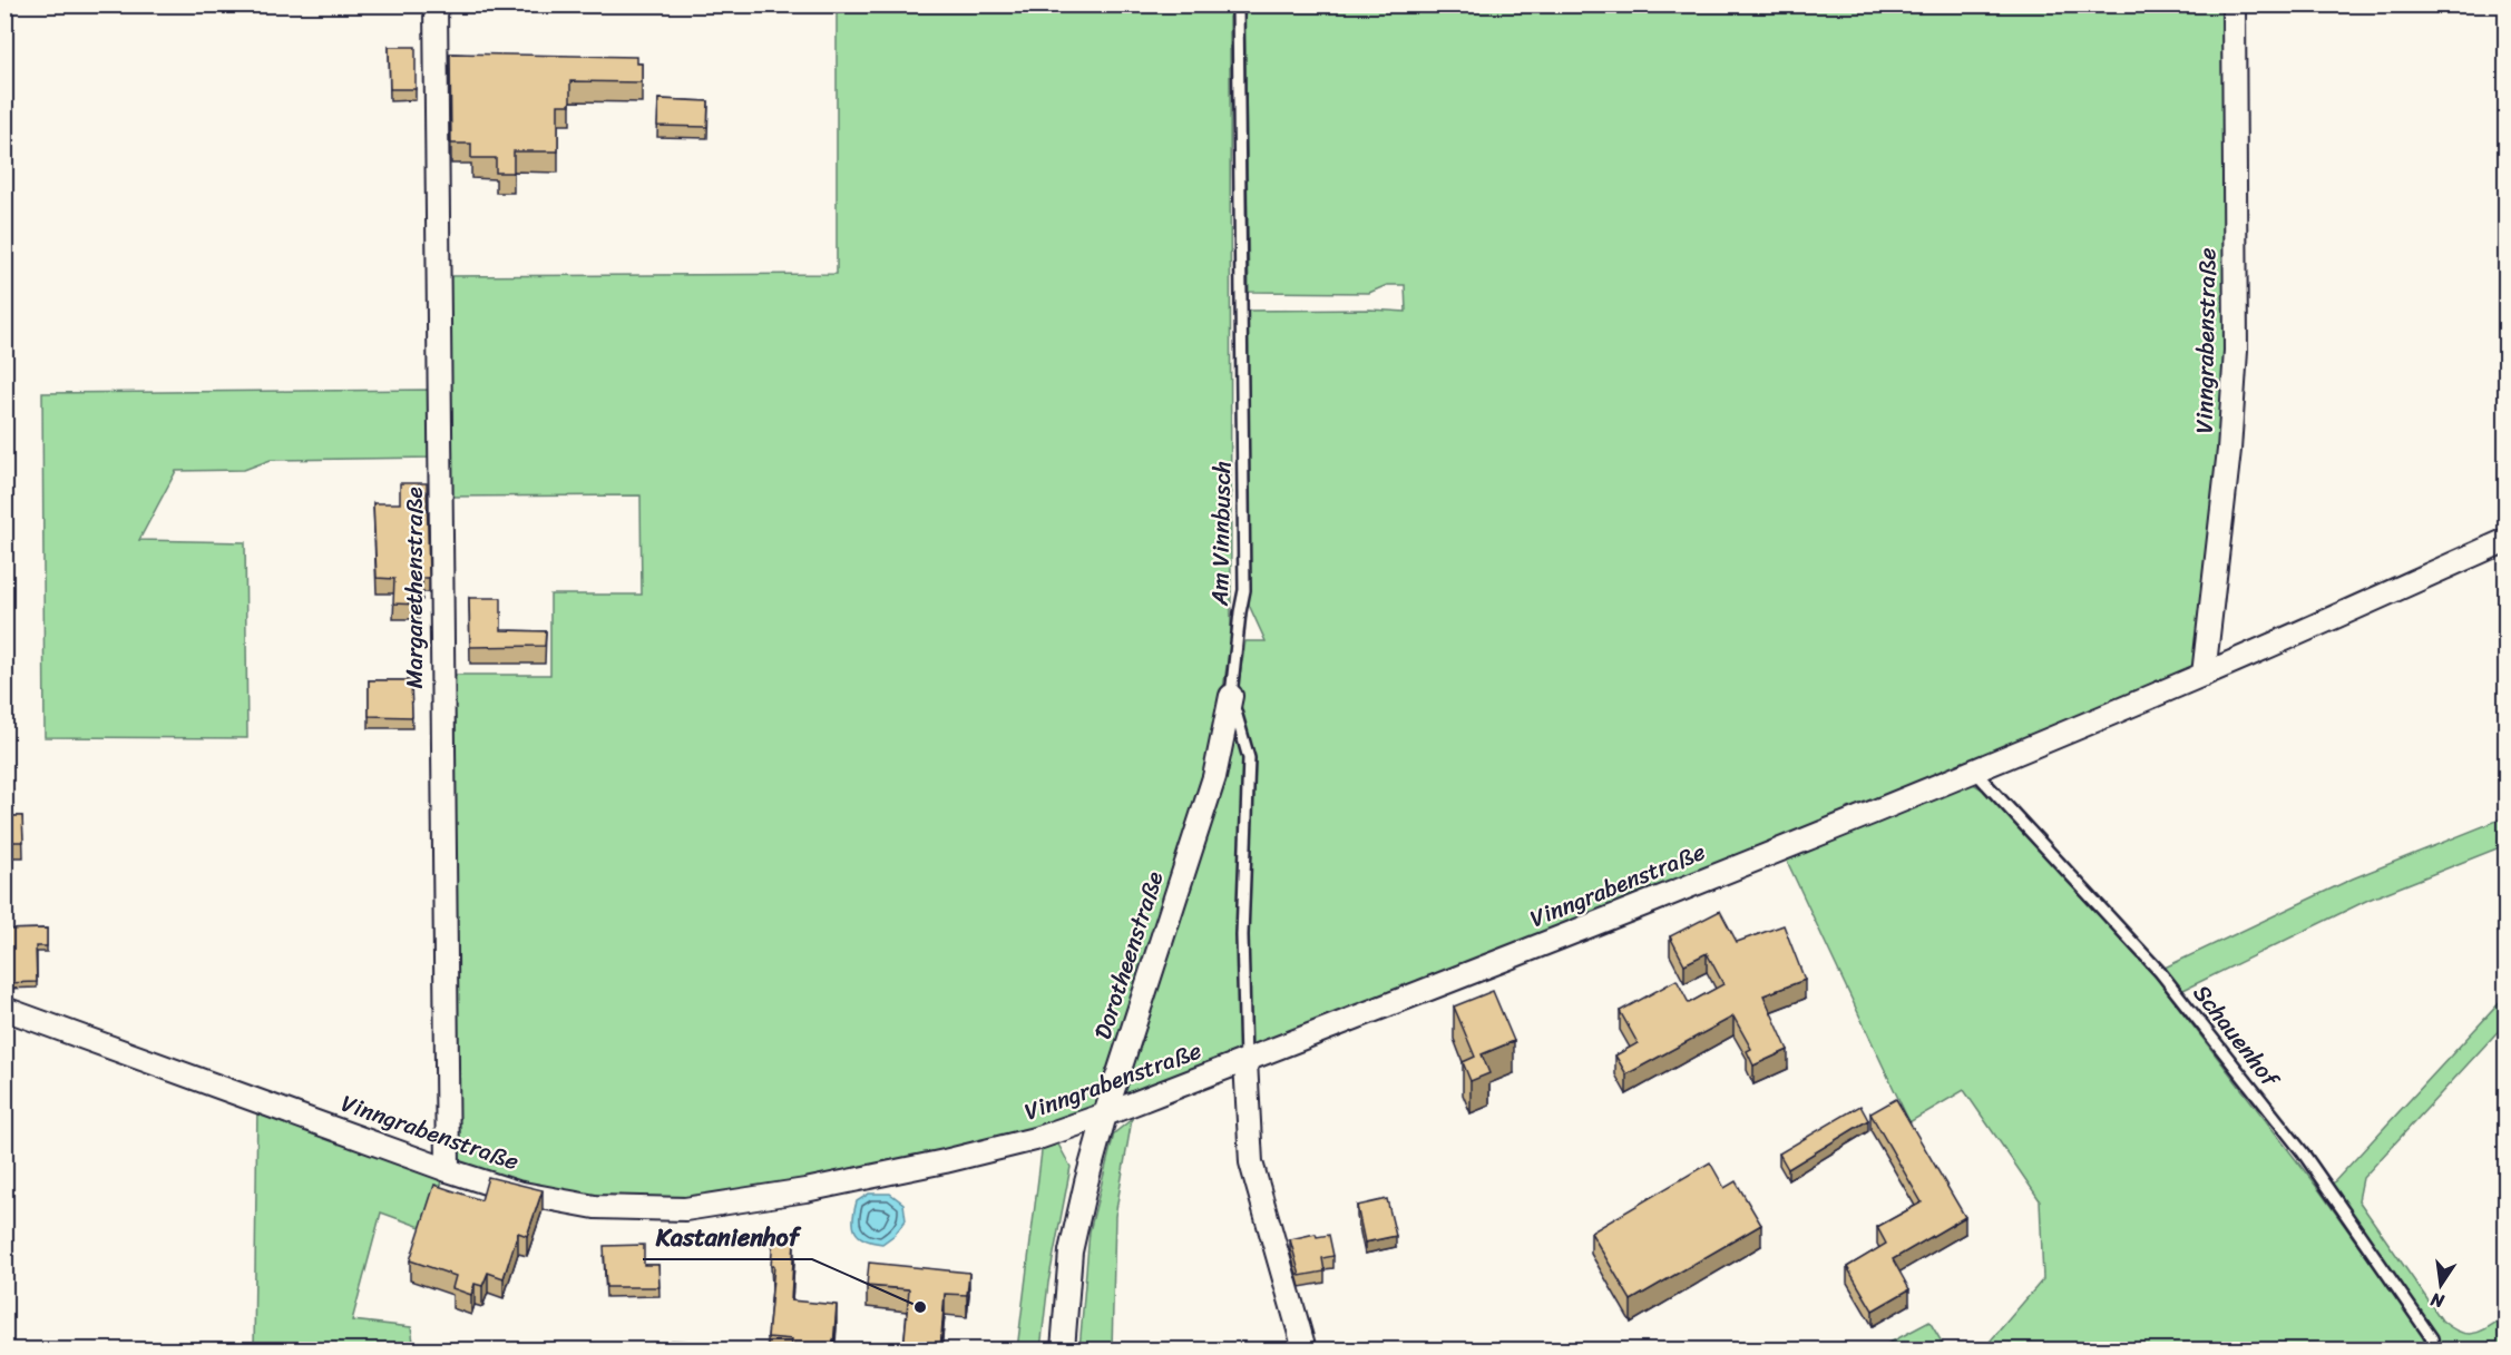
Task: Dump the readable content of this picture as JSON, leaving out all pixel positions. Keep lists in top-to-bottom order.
{
  "streets": {
    "street": ["Vinngrabenstraße", "Margarethenstraße", "Dorotheenstraße"],
    "lane": ["Am Vinnbusch", "Schauenhof"]
  },
  "crossings": [
    ["Vinngrabenstraße", "Am Vinnbusch"],
    ["Vinngrabenstraße", "Margarethenstraße"],
    ["Vinngrabenstraße", "Dorotheenstraße"],
    ["Vinngrabenstraße", "Schauenhof"],
    ["Am Vinnbusch", "Dorotheenstraße"]
  ],
  "places": ["Kastanienhof"],
  "north": "bottom"
}
